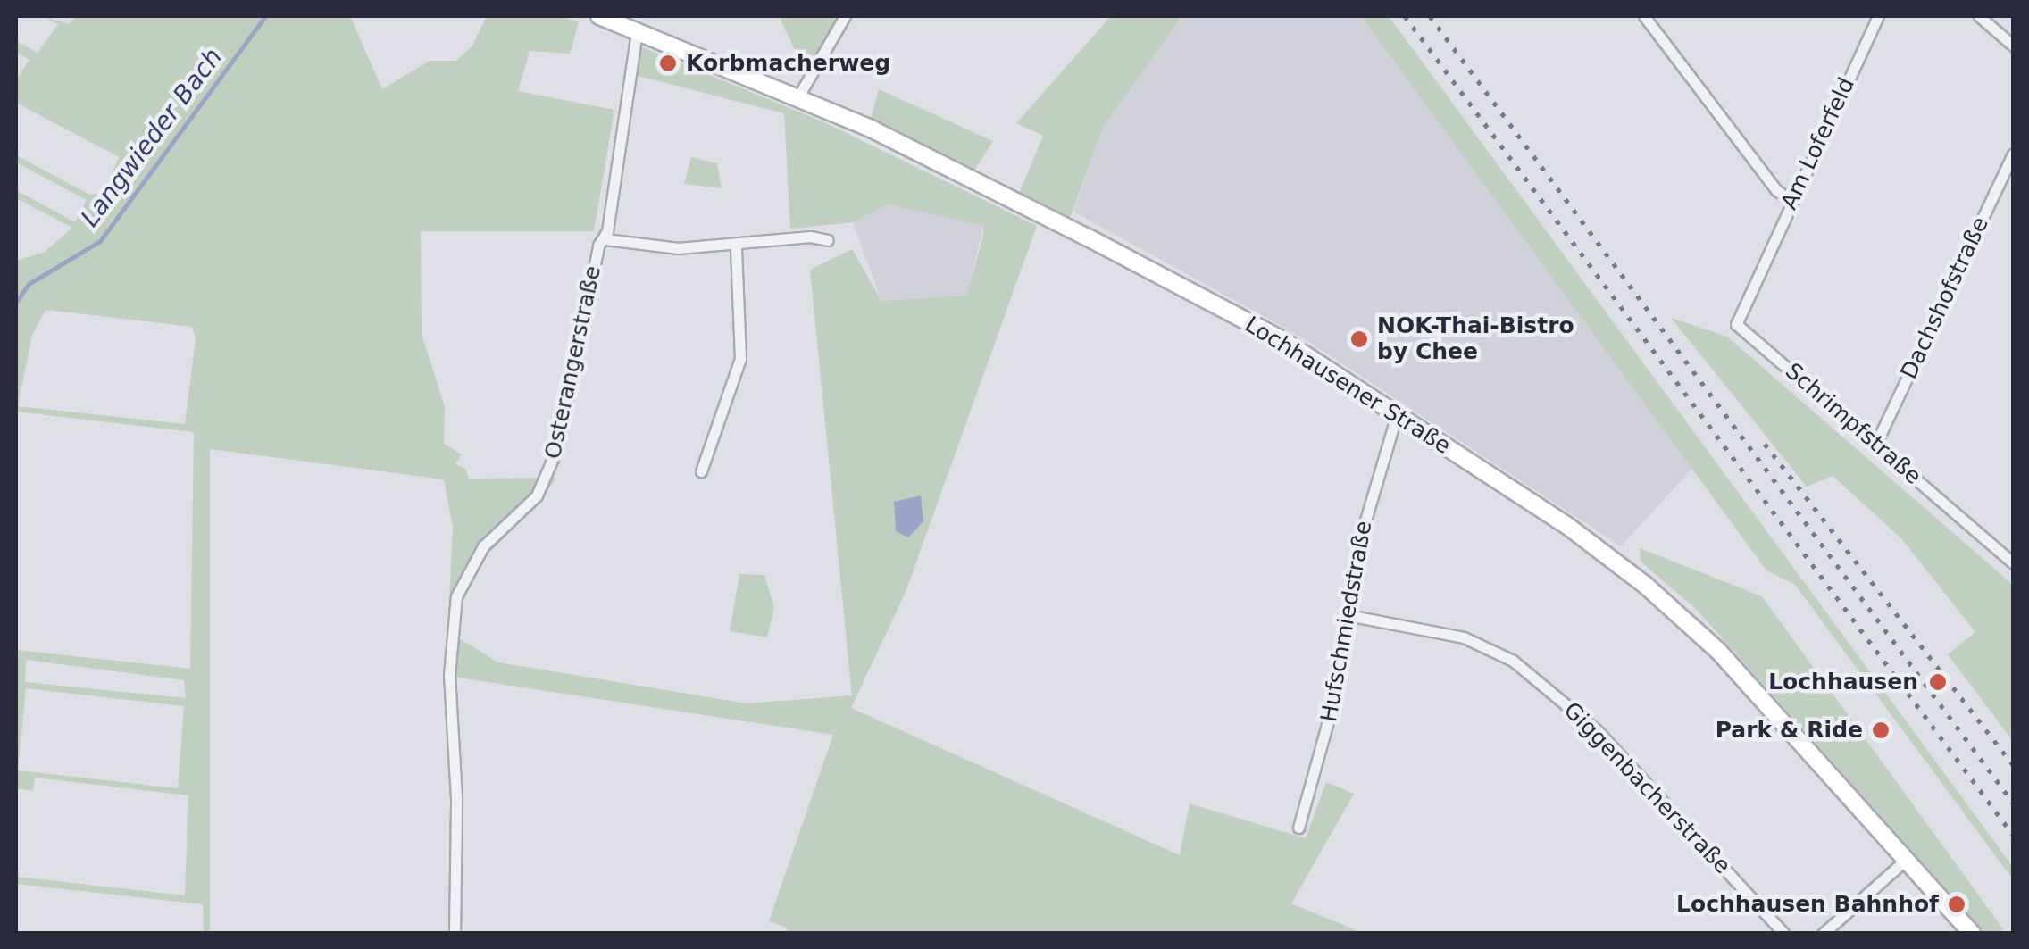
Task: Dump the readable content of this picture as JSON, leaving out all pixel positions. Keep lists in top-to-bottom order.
{
  "streets": {
    "main road": ["Lochhausener Straße"],
    "street": [
      "Am Loferfeld",
      "Dachshofstraße",
      "Osterangerstraße",
      "Schrimpfstraße",
      "Hufschmiedstraße",
      "Giggenbacherstraße"
    ]
  },
  "crossings": [
    ["Am Loferfeld", "Schrimpfstraße"],
    ["Dachshofstraße", "Schrimpfstraße"],
    ["Osterangerstraße", "Lochhausener Straße"],
    ["Lochhausener Straße", "Hufschmiedstraße"],
    ["Hufschmiedstraße", "Giggenbacherstraße"]
  ],
  "water": ["Langwieder Bach"],
  "places": [
    "Korbmacherweg",
    "NOK-Thai-Bistro by Chee",
    "Lochhausen",
    "Park & Ride",
    "Lochhausen Bahnhof"
  ]
}
